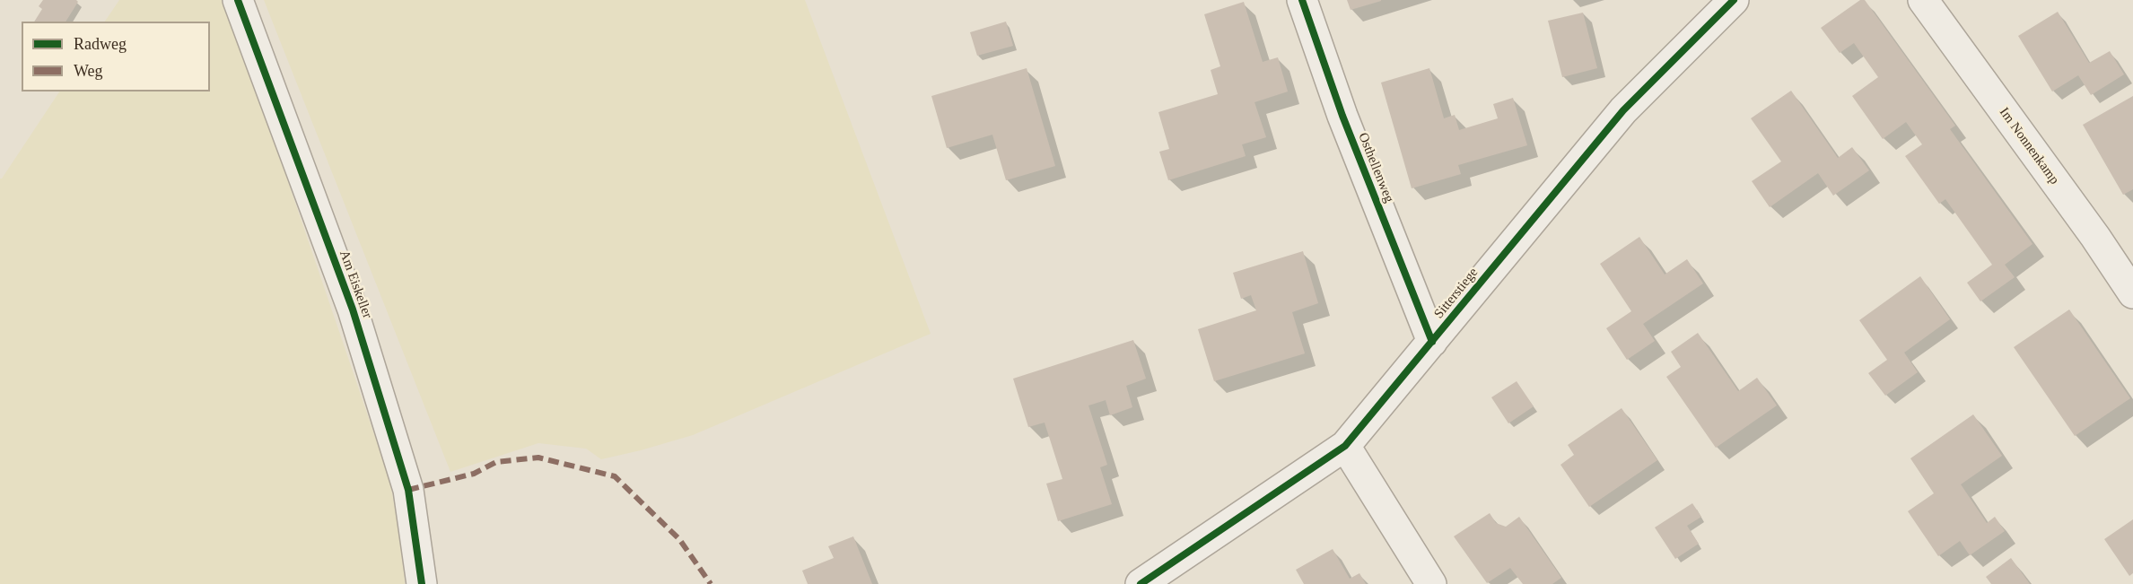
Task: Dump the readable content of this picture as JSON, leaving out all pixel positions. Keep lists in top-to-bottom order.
{
  "streets": {
    "street": [
      "Im Nonnenkamp",
      "Osthellenweg",
      "Am Eiskeller",
      "Sitterstiege"
    ]
  },
  "crossings": [
    ["Osthellenweg", "Sitterstiege"]
  ],
  "legend": ["Radweg", "Weg"]
}
